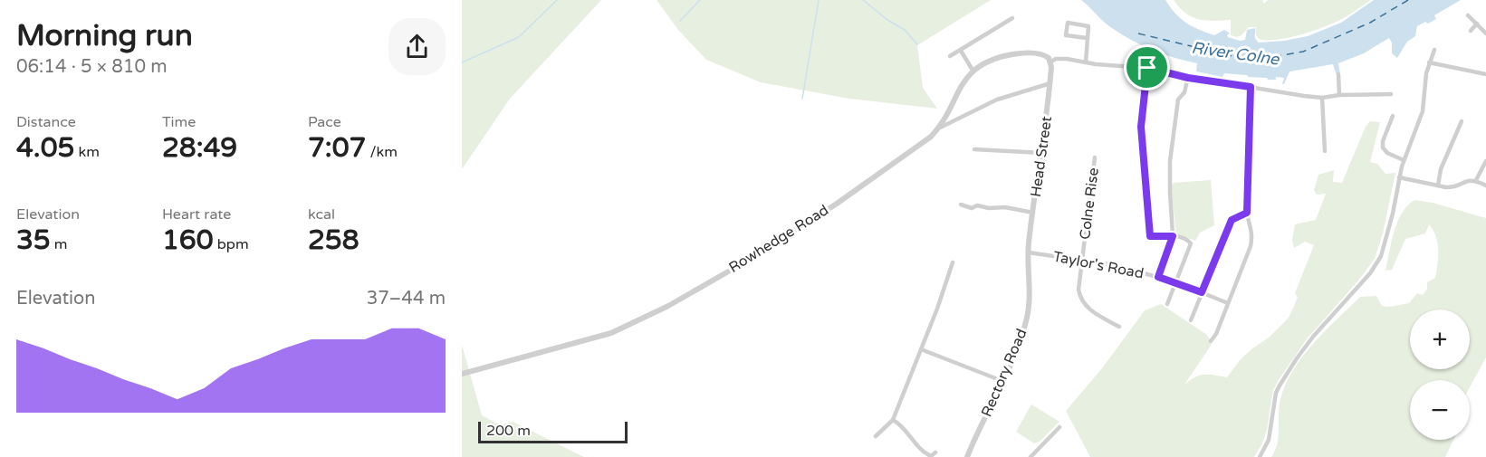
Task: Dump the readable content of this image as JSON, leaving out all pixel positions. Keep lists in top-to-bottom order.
{
  "streets": {
    "street": [
      "Head Street",
      "Colne Rise",
      "Rowhedge Road",
      "Taylor's Road",
      "Rectory Road"
    ]
  },
  "crossings": [
    ["Head Street", "Rowhedge Road"],
    ["Head Street", "Taylor's Road"],
    ["Head Street", "Rectory Road"],
    ["Colne Rise", "Taylor's Road"],
    ["Taylor's Road", "Rectory Road"]
  ],
  "water": ["River Colne"],
  "scale_bar": "200 m",
  "page": {
    "heading": ["Morning run", "06:14 · 5 × 810 m"],
    "stats": [
      ["Distance", "4.05 km"],
      ["Time", "28:49"],
      ["Pace", "7:07 /km"],
      ["Elevation", "35 m"],
      ["Heart rate", "160 bpm"],
      ["kcal", "258"]
    ],
    "chart": ["Elevation", "37–44 m"],
    "map_buttons": ["+", "−"],
    "scale": "200 m"
  }
}
